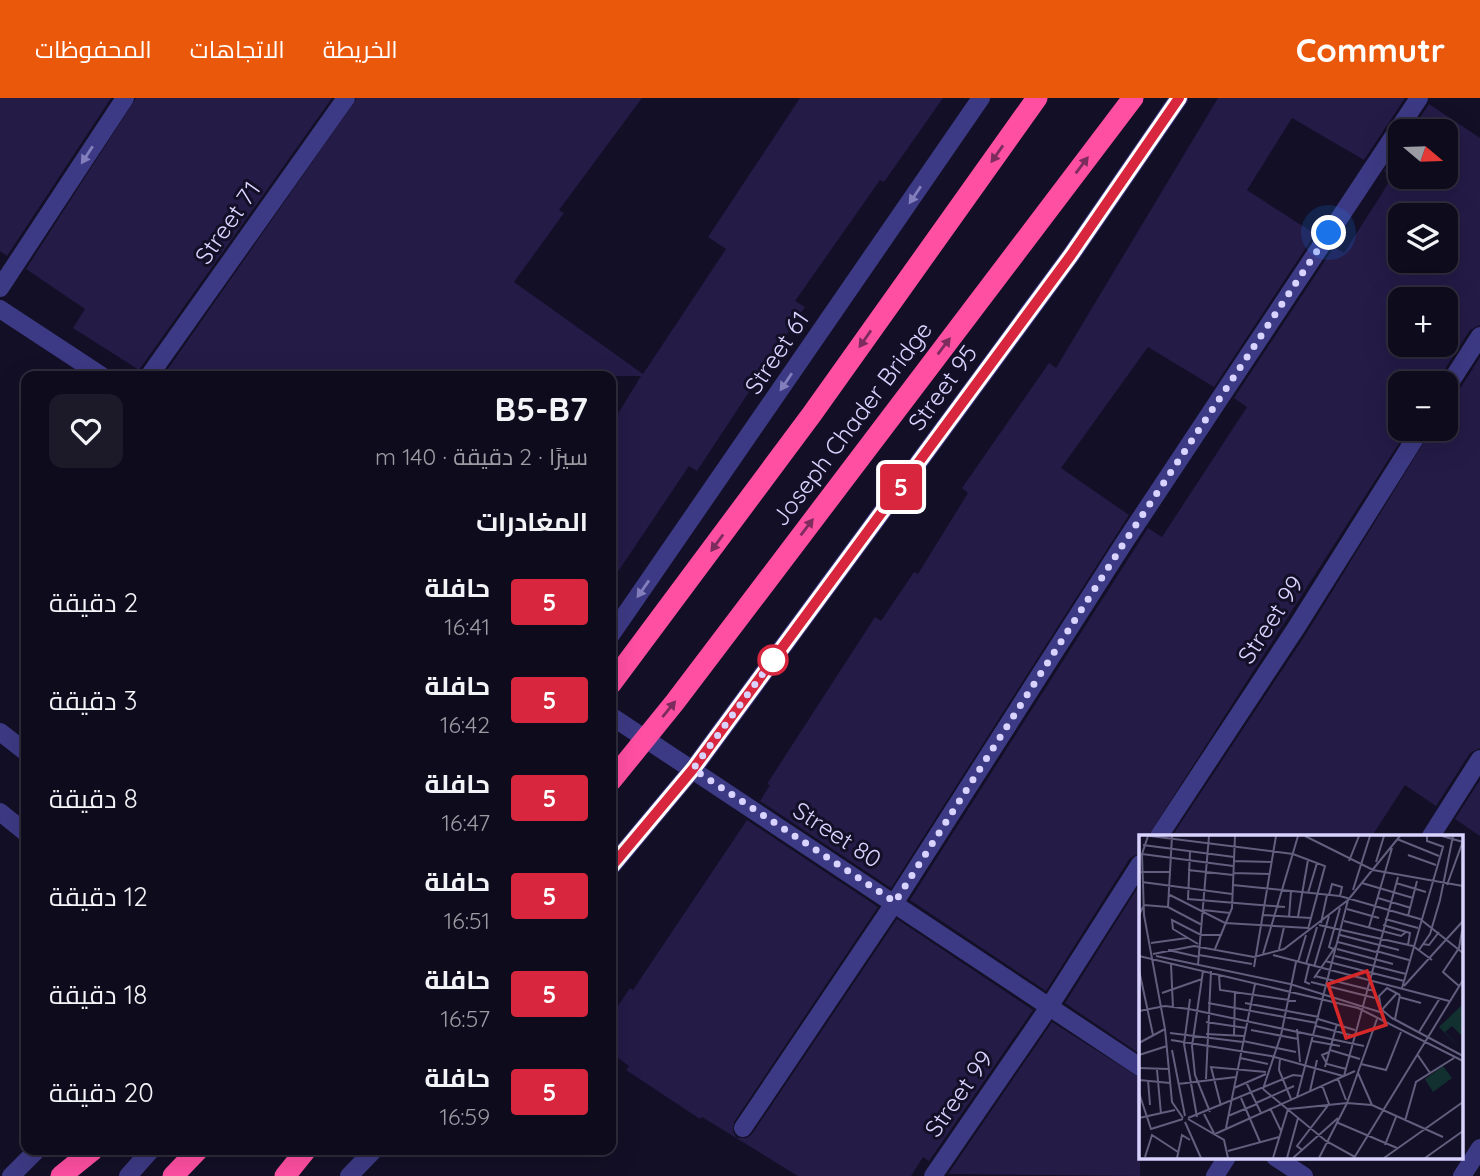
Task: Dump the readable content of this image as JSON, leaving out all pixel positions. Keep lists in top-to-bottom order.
{
  "streets": {
    "highway": ["Joseph Chader Bridge"],
    "street": [
      "Street 71",
      "Street 61",
      "Street 95",
      "Street 99",
      "Street 80"
    ]
  },
  "crossings": [
    ["Street 95", "Street 80"],
    ["Street 99", "Street 80"]
  ],
  "one_way": ["Street 61"],
  "lines": ["bus line 5"],
  "north": "right",
  "page": {
    "header": "Commutr",
    "nav": ["الخريطة", "الاتجاهات", "المحفوظات"],
    "on_map": "5",
    "map_buttons": ["+", "−"],
    "heading": [
      ["B5-B7", "سيرًا · 2 دقيقة · 140 m"],
      "المغادرات"
    ],
    "list": [
      {
        "mark": "5",
        "name": "حافلة",
        "note": "16:41",
        "value": "2 دقيقة"
      },
      {
        "mark": "5",
        "name": "حافلة",
        "note": "16:42",
        "value": "3 دقيقة"
      },
      {
        "mark": "5",
        "name": "حافلة",
        "note": "16:47",
        "value": "8 دقيقة"
      },
      {
        "mark": "5",
        "name": "حافلة",
        "note": "16:51",
        "value": "12 دقيقة"
      },
      {
        "mark": "5",
        "name": "حافلة",
        "note": "16:57",
        "value": "18 دقيقة"
      },
      {
        "mark": "5",
        "name": "حافلة",
        "note": "16:59",
        "value": "20 دقيقة"
      }
    ]
  }
}
